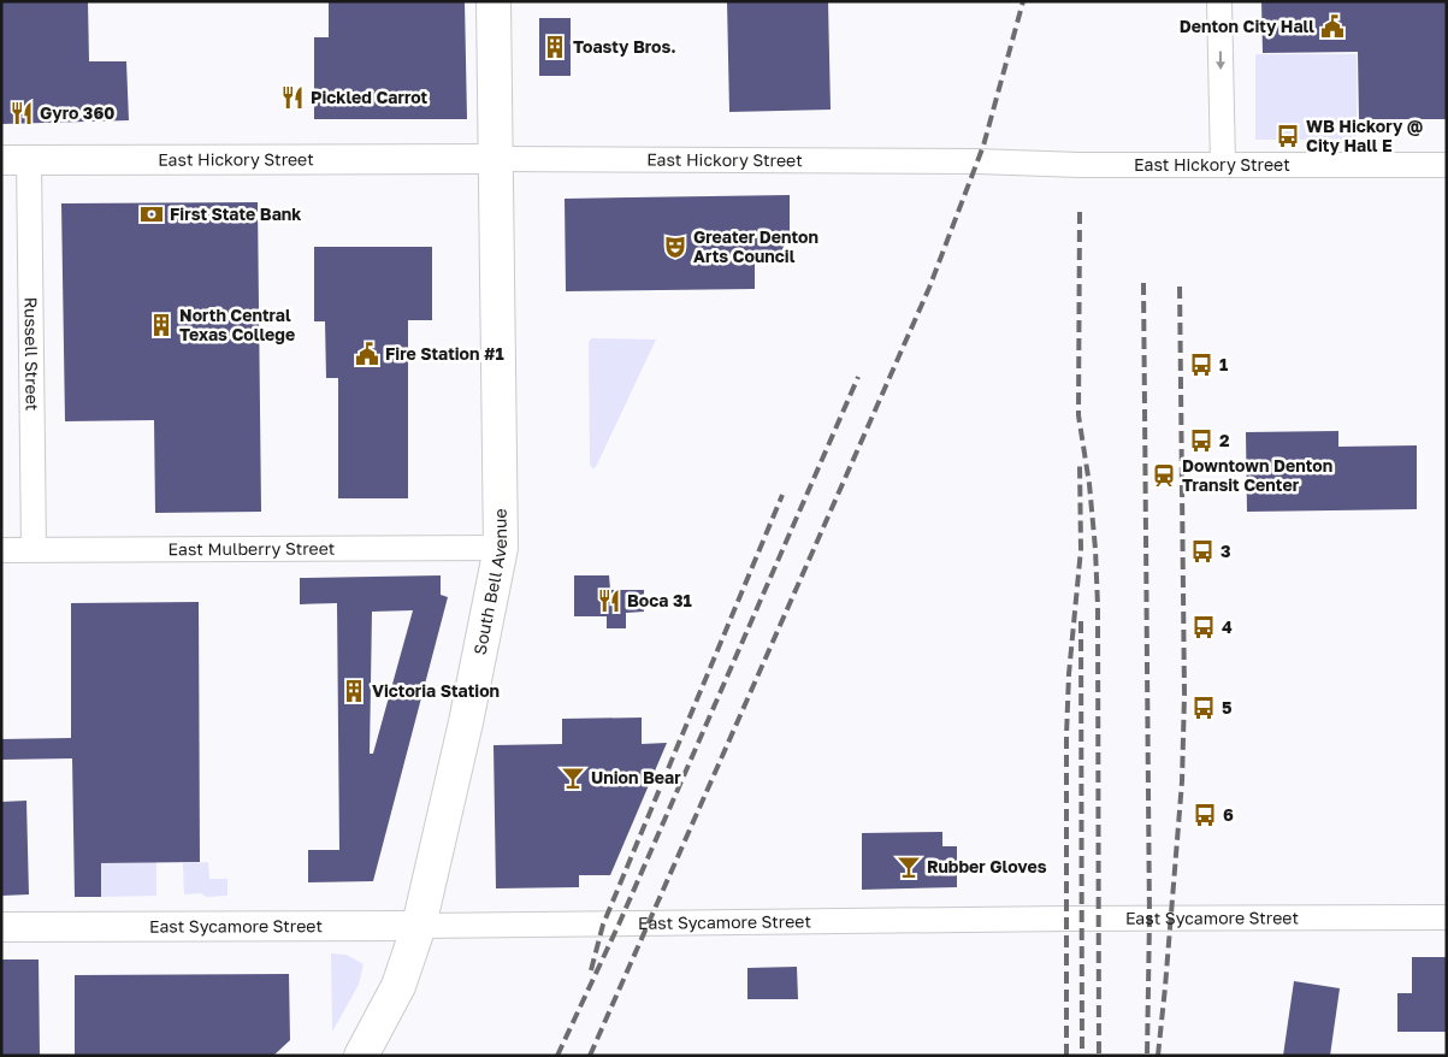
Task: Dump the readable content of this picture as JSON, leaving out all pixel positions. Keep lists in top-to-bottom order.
{
  "streets": {
    "main road": ["South Bell Avenue"],
    "street": [
      "East Hickory Street",
      "Russell Street",
      "East Mulberry Street",
      "East Sycamore Street"
    ]
  },
  "crossings": [
    ["East Hickory Street", "Russell Street"],
    ["East Hickory Street", "South Bell Avenue"],
    ["Russell Street", "East Mulberry Street"],
    ["East Mulberry Street", "South Bell Avenue"],
    ["South Bell Avenue", "East Sycamore Street"]
  ],
  "places": {
    "public building": ["Denton City Hall", "Fire Station #1"],
    "building": ["Toasty Bros.", "North Central Texas College", "Victoria Station"],
    "restaurant": ["Pickled Carrot", "Gyro 360", "Boca 31"],
    "bus stop": [
      "WB Hickory @ City Hall E",
      "1",
      "2",
      "3",
      "4",
      "5",
      "6"
    ],
    "bank": ["First State Bank"],
    "theatre": ["Greater Denton Arts Council"],
    "station": ["Downtown Denton Transit Center"],
    "bar": ["Union Bear", "Rubber Gloves"]
  }
}
